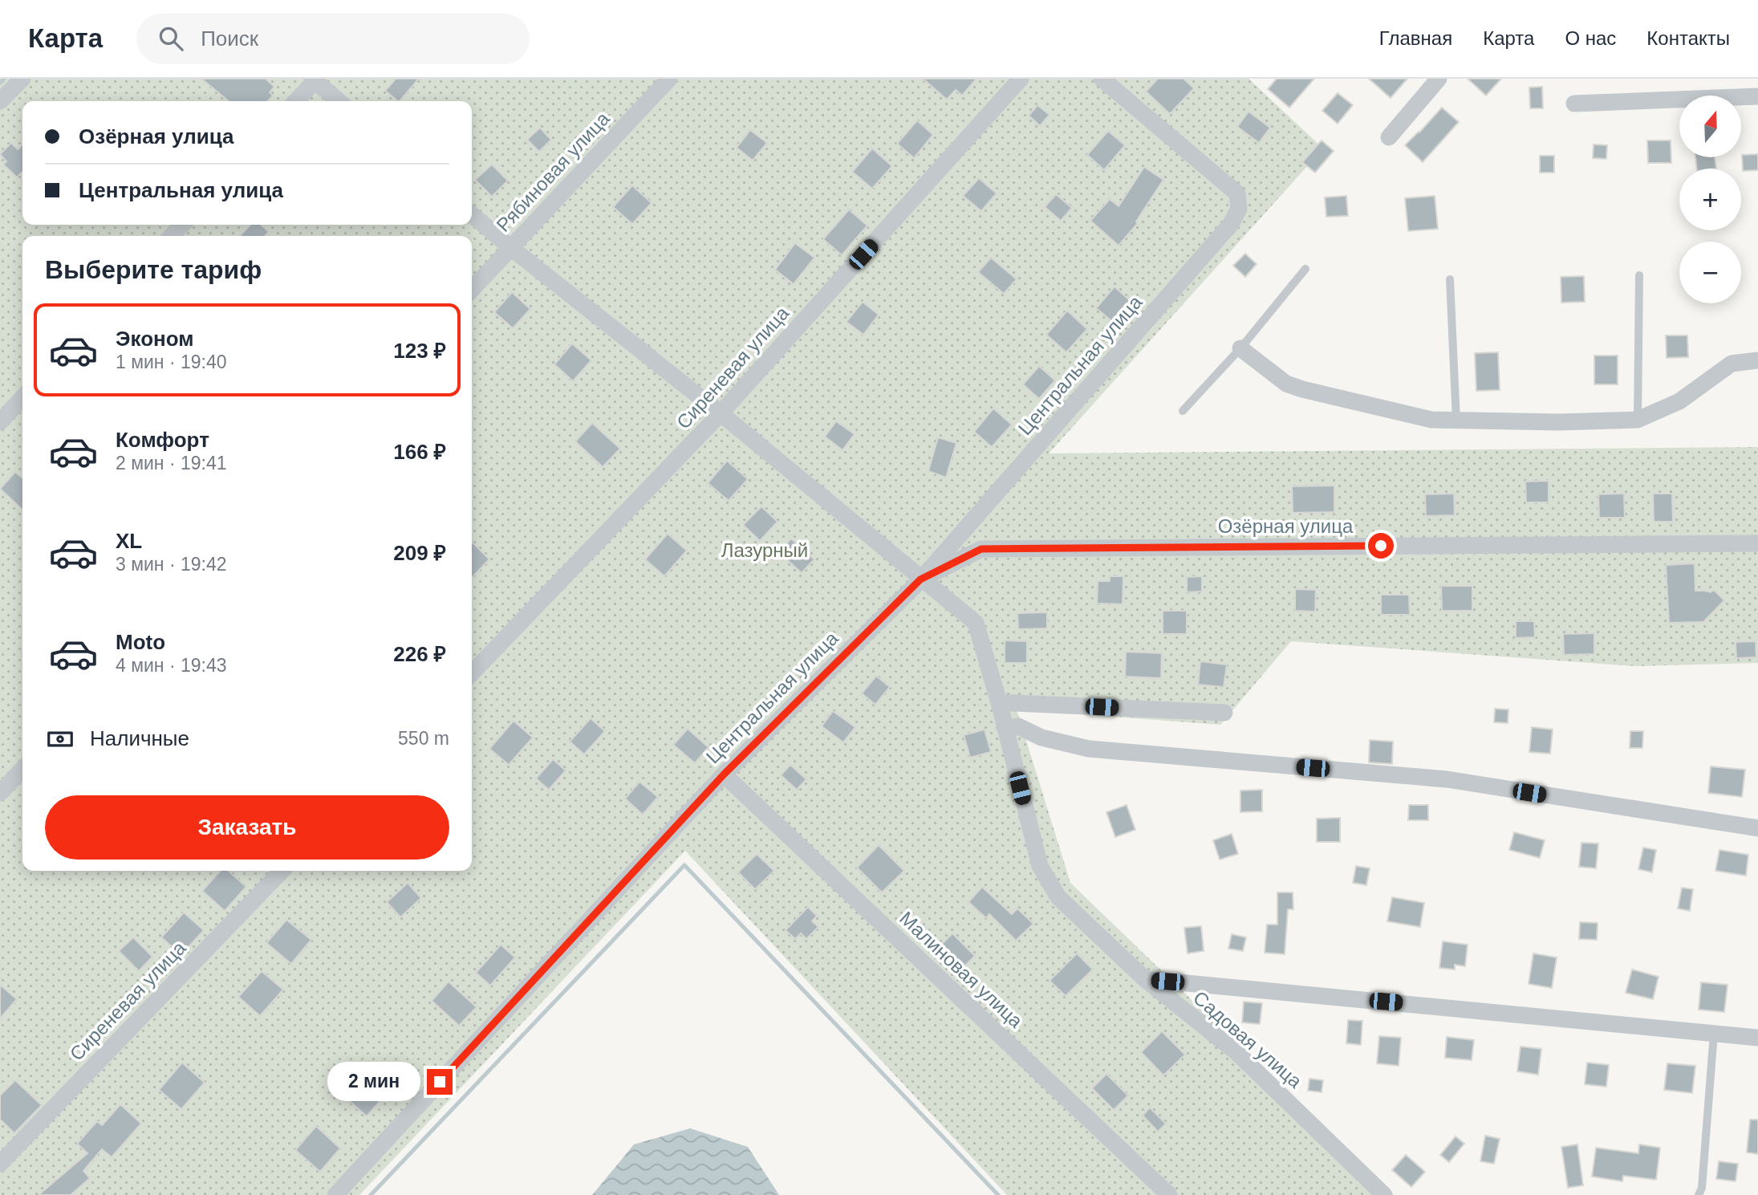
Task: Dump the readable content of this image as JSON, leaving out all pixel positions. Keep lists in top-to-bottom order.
{
  "streets": {
    "street": [
      "Рябиновая улица",
      "Центральная улица",
      "Сиреневая улица",
      "Озёрная улица",
      "Малиновая улица",
      "Садовая улица"
    ]
  },
  "crossings": [
    ["Рябиновая улица", "Садовая улица"],
    ["Центральная улица", "Озёрная улица"],
    ["Центральная улица", "Малиновая улица"],
    ["Центральная улица", "Садовая улица"],
    ["Сиреневая улица", "Садовая улица"],
    ["Озёрная улица", "Садовая улица"]
  ],
  "parks": ["Лазурный"],
  "north": "top",
  "page": {
    "header": "Карта",
    "search": "Поиск",
    "nav": [
      "Главная",
      "Карта",
      "О нас",
      "Контакты"
    ],
    "map_buttons": ["+", "−"],
    "banner": ["Озёрная улица", "Центральная улица"],
    "heading": "Выберите тариф",
    "list": [
      {
        "name": "Эконом",
        "note": "1 мин · 19:40",
        "value": "123 ₽"
      },
      {
        "name": "Комфорт",
        "note": "2 мин · 19:41",
        "value": "166 ₽"
      },
      {
        "name": "XL",
        "note": "3 мин · 19:42",
        "value": "209 ₽"
      },
      {
        "name": "Moto",
        "note": "4 мин · 19:43",
        "value": "226 ₽"
      }
    ],
    "pay": ["Наличные", "550 m"],
    "buttons": "Заказать",
    "bubble": "2 мин"
  }
}
